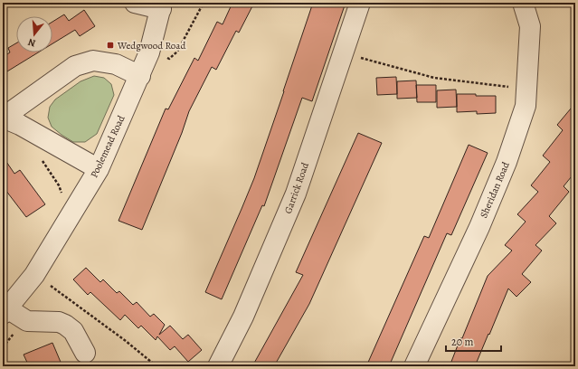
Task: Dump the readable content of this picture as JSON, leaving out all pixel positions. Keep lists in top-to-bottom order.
{
  "streets": {
    "street": ["Poolemead Road", "Garrick Road", "Sheridan Road"]
  },
  "places": {
    "transit": ["Wedgwood Road"]
  },
  "scale_bar": "20 m",
  "north": "bottom"
}
